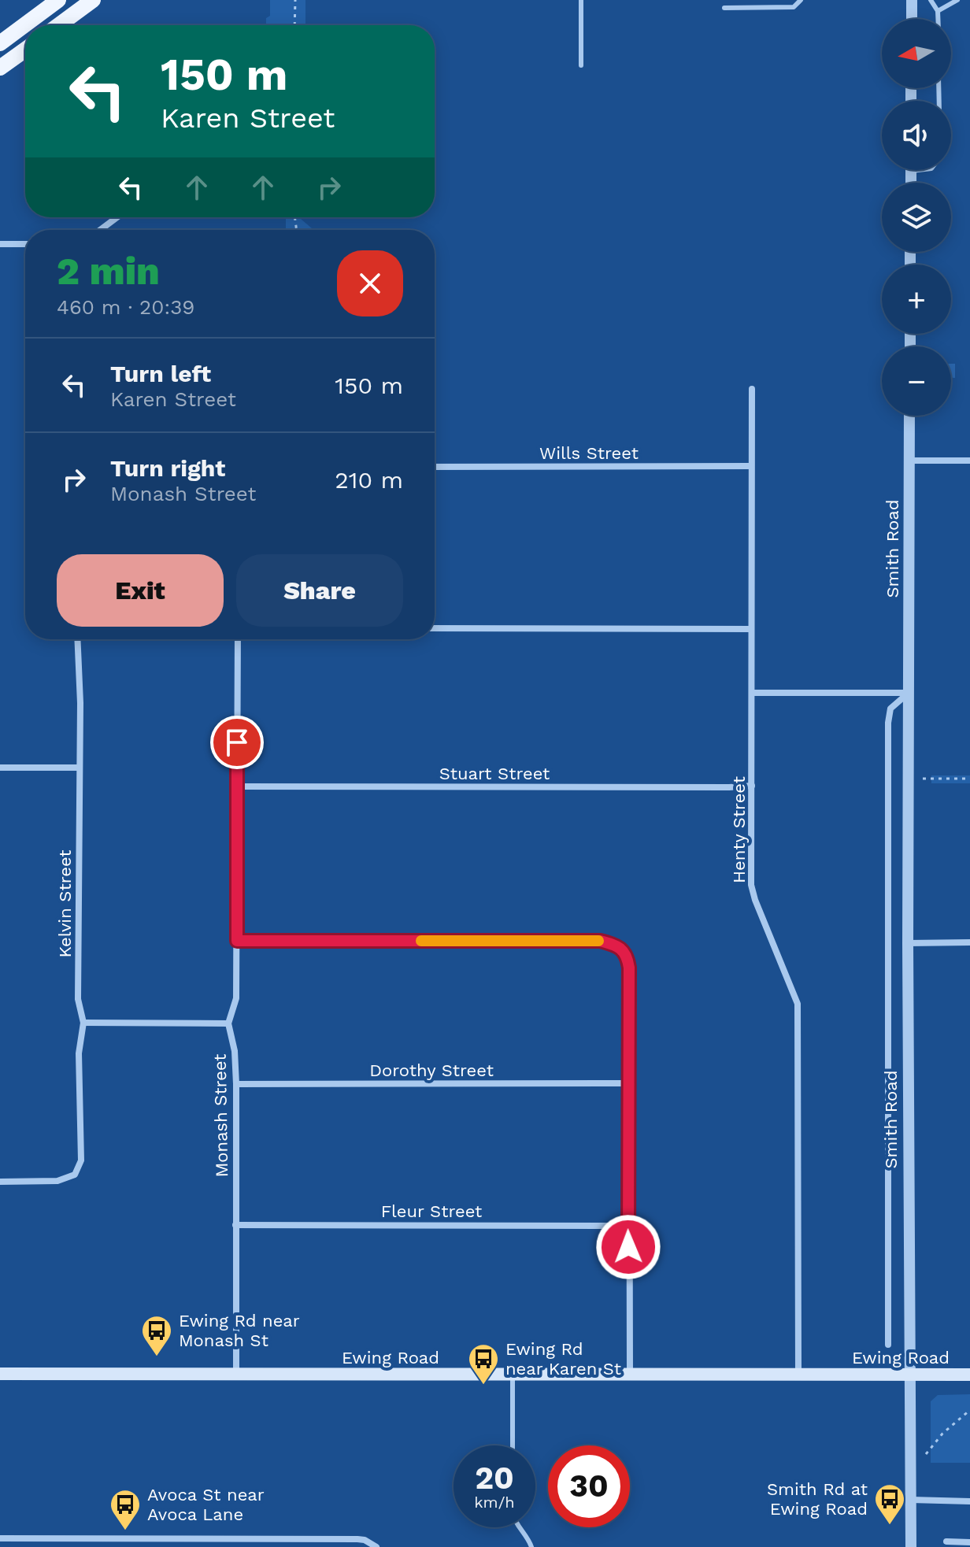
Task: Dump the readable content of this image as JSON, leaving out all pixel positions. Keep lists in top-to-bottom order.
{
  "streets": {
    "main road": ["Ewing Road"],
    "street": [
      "Wills Street",
      "Smith Road",
      "Stuart Street",
      "Henty Street",
      "Kelvin Street",
      "Dorothy Street",
      "Monash Street",
      "Fleur Street"
    ]
  },
  "crossings": [
    ["Wills Street", "Henty Street"],
    ["Smith Road", "Ewing Road"],
    ["Stuart Street", "Henty Street"],
    ["Stuart Street", "Monash Street"],
    ["Henty Street", "Ewing Road"],
    ["Dorothy Street", "Monash Street"],
    ["Monash Street", "Fleur Street"],
    ["Monash Street", "Ewing Road"]
  ],
  "places": {
    "bus stop": [
      "Ewing Rd near Monash St",
      "Ewing Rd near Karen St",
      "Smith Rd at Ewing Road",
      "Avoca St near Avoca Lane"
    ]
  },
  "north": "left",
  "page": {
    "map_buttons": ["+", "−"],
    "turn": ["150 m", "Karen Street"],
    "heading": ["2 min", "460 m · 20:39"],
    "list": [
      {
        "name": "Turn left",
        "note": "Karen Street",
        "value": "150 m"
      },
      {
        "name": "Turn right",
        "note": "Monash Street",
        "value": "210 m"
      }
    ],
    "buttons": ["Exit", "Share"],
    "speed": "20 km/h",
    "limit": "30"
  }
}
